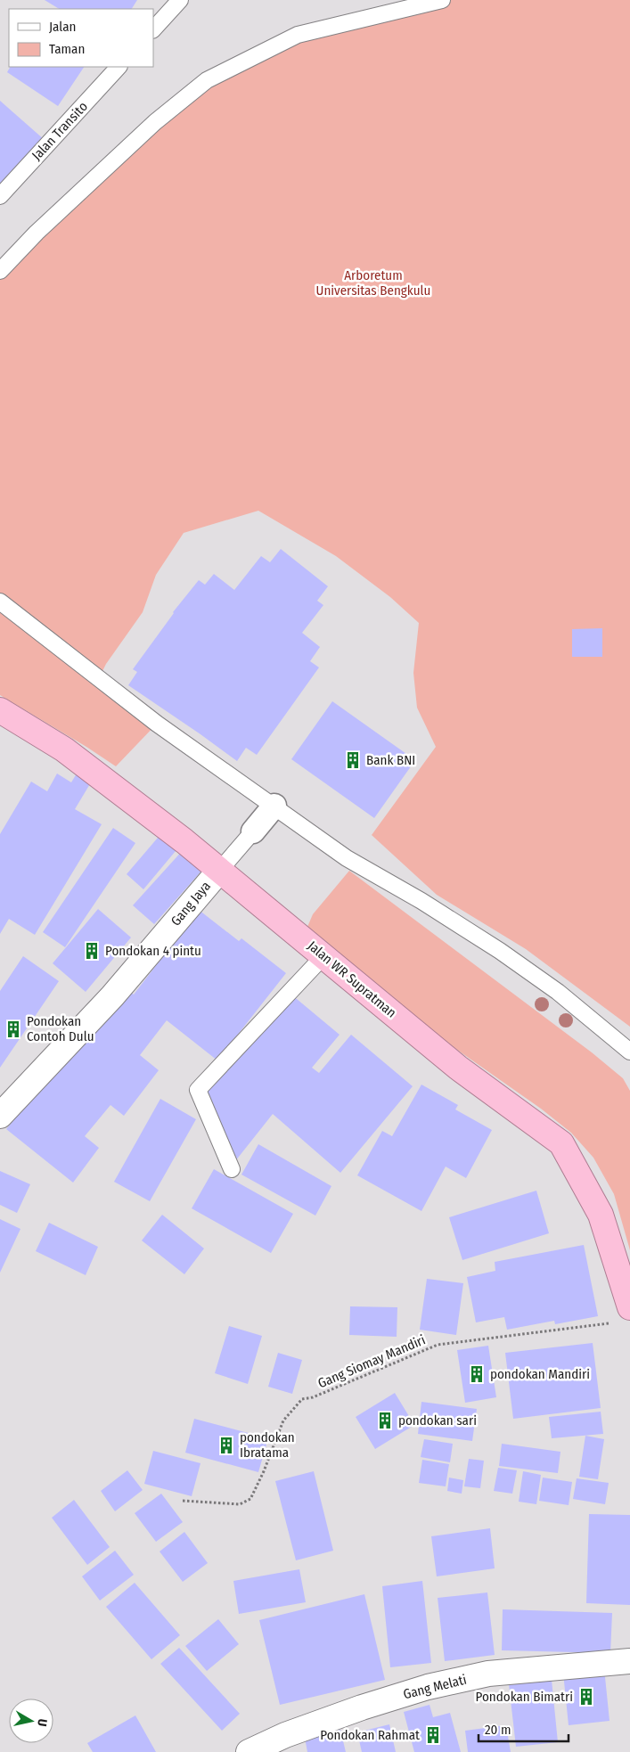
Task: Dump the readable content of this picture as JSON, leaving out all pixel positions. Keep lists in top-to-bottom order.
{
  "streets": {
    "highway": ["Jalan WR Supratman"],
    "street": ["Gang Jaya", "Gang Melati"],
    "lane": ["Jalan Transito"],
    "path": ["Gang Siomay Mandiri"]
  },
  "crossings": [
    ["Gang Jaya", "Jalan WR Supratman"]
  ],
  "parks": ["Arboretum Universitas Bengkulu"],
  "places": {
    "building": [
      "Bank BNI",
      "Pondokan 4 pintu",
      "Pondokan Contoh Dulu",
      "pondokan Mandiri",
      "pondokan sari",
      "pondokan Ibratama",
      "Pondokan Bimatri",
      "Pondokan Rahmat"
    ]
  },
  "legend": ["Jalan", "Taman"],
  "scale_bar": "20 m",
  "north": "right"
}
